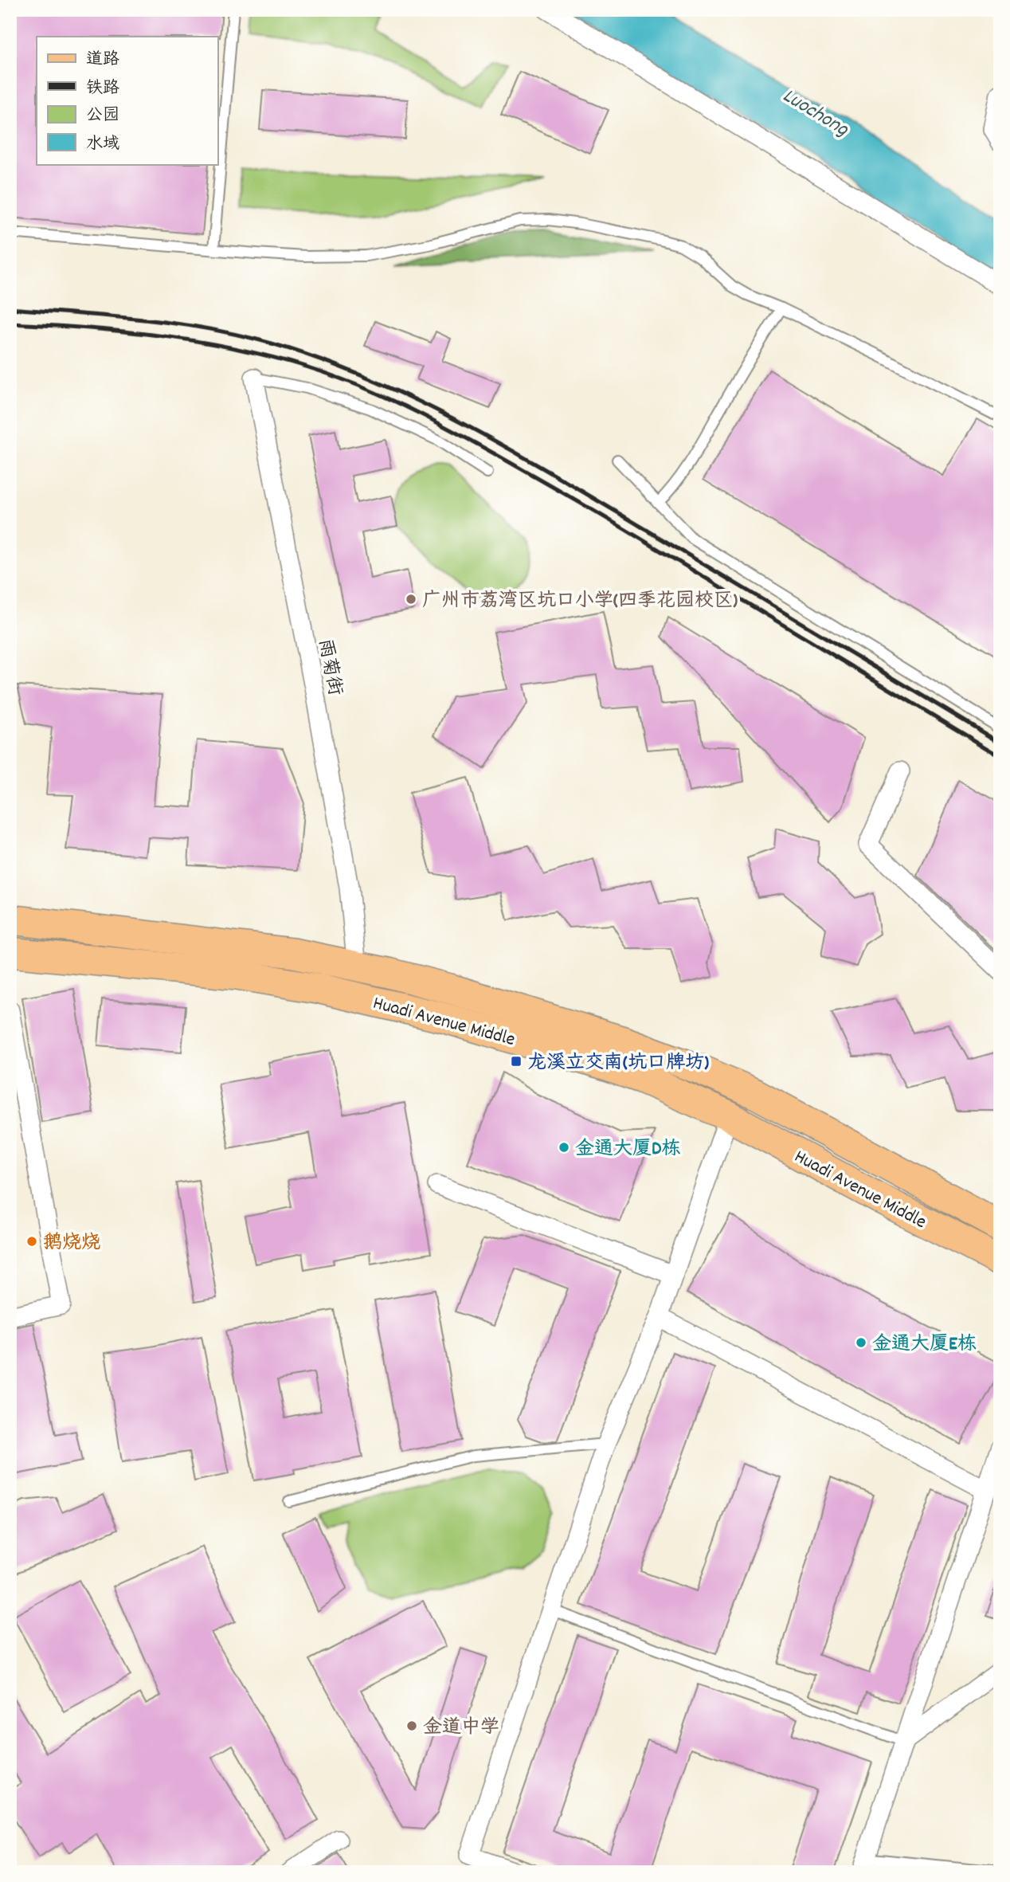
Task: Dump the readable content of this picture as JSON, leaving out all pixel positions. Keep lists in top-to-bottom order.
{
  "streets": {
    "main road": ["Huadi Avenue Middle"],
    "street": ["雨菊街"]
  },
  "crossings": [
    ["雨菊街", "Huadi Avenue Middle"]
  ],
  "water": ["Luochong"],
  "places": {
    "other": [
      "广州市荔湾区坑口小学(四季花园校区)",
      "金通大厦D栋",
      "鹅烧烧",
      "金通大厦E栋",
      "金道中学"
    ],
    "transit": ["龙溪立交南(坑口牌坊)"]
  },
  "legend": [
    "道路",
    "铁路",
    "公园",
    "水域"
  ]
}
